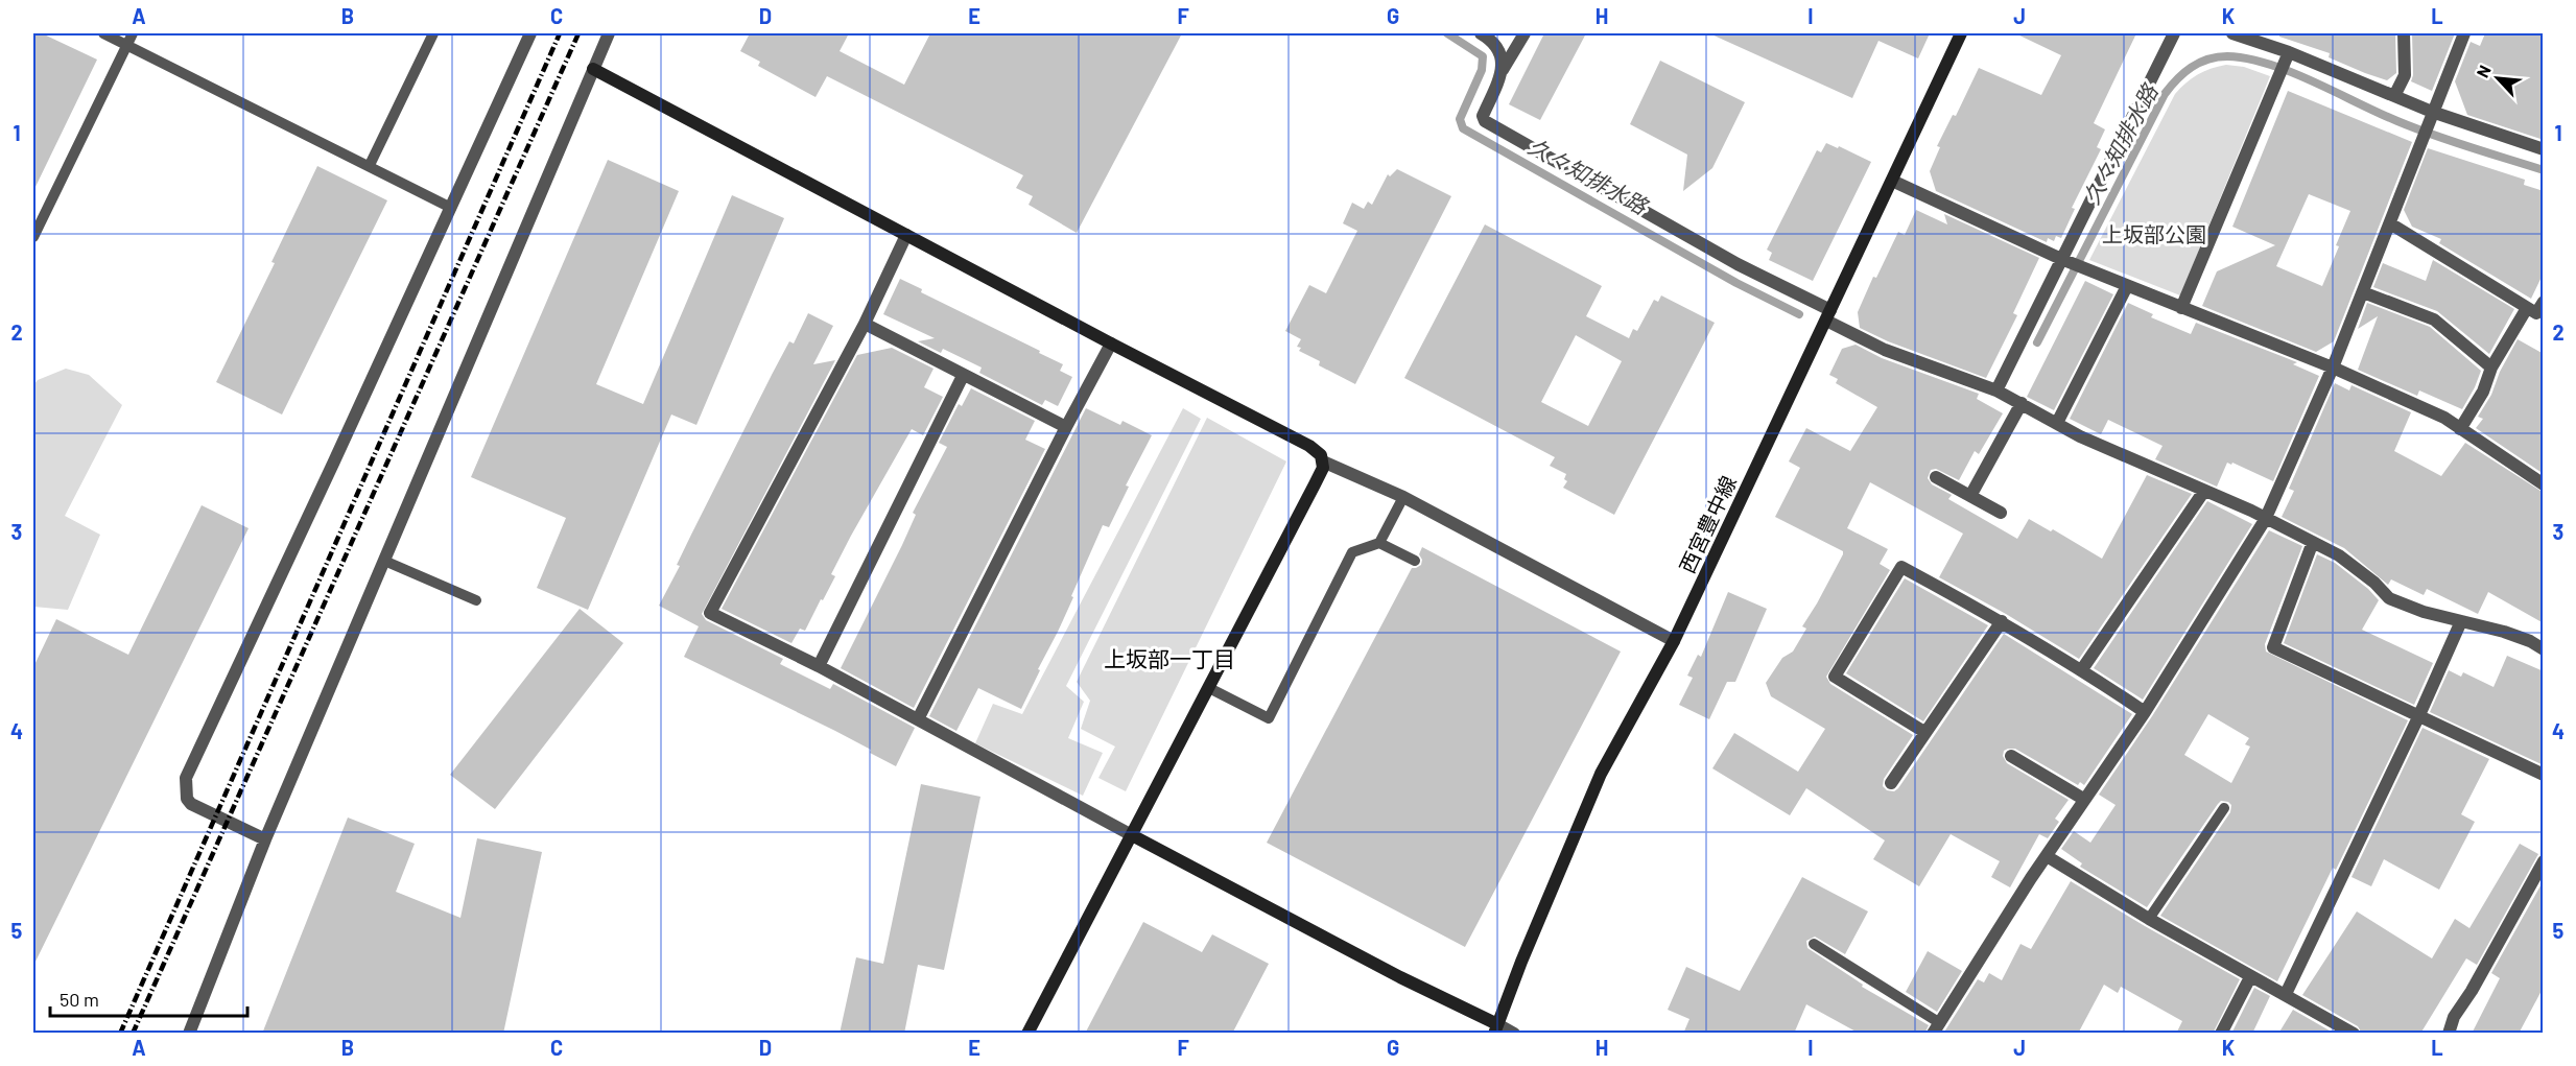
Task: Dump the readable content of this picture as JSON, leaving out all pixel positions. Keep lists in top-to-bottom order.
{
  "streets": {
    "street": ["西宮豊中線"]
  },
  "districts": ["上坂部一丁目"],
  "water": ["久々知排水路"],
  "parks": ["上坂部公園"],
  "scale_bar": "50 m",
  "north": "top left",
  "grid": {
    "columns": [
      "A",
      "B",
      "C",
      "D",
      "E",
      "F",
      "G",
      "H",
      "I",
      "J",
      "K",
      "L"
    ],
    "rows": [
      "1",
      "2",
      "3",
      "4",
      "5"
    ]
  }
}
